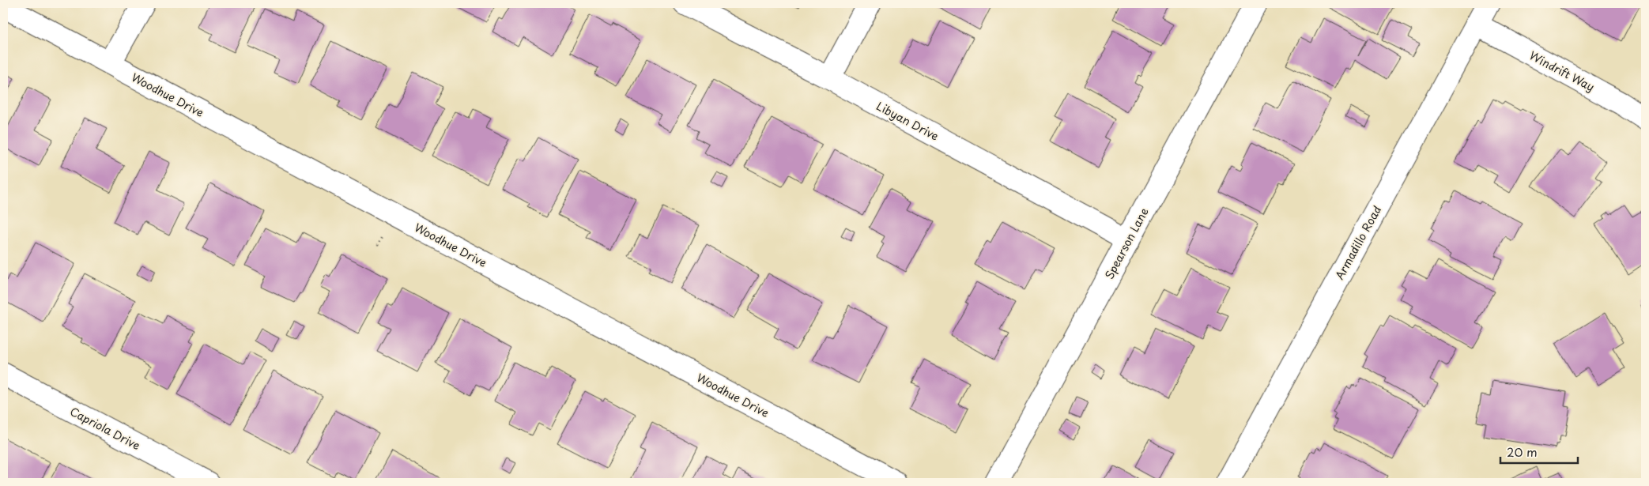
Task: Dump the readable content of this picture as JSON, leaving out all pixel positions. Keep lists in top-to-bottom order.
{
  "streets": {
    "street": [
      "Windrift Way",
      "Woodhue Drive",
      "Libyan Drive",
      "Armadillo Road",
      "Spearson Lane",
      "Capriola Drive"
    ]
  },
  "crossings": [
    ["Windrift Way", "Armadillo Road"],
    ["Libyan Drive", "Spearson Lane"]
  ],
  "scale_bar": "20 m"
}
